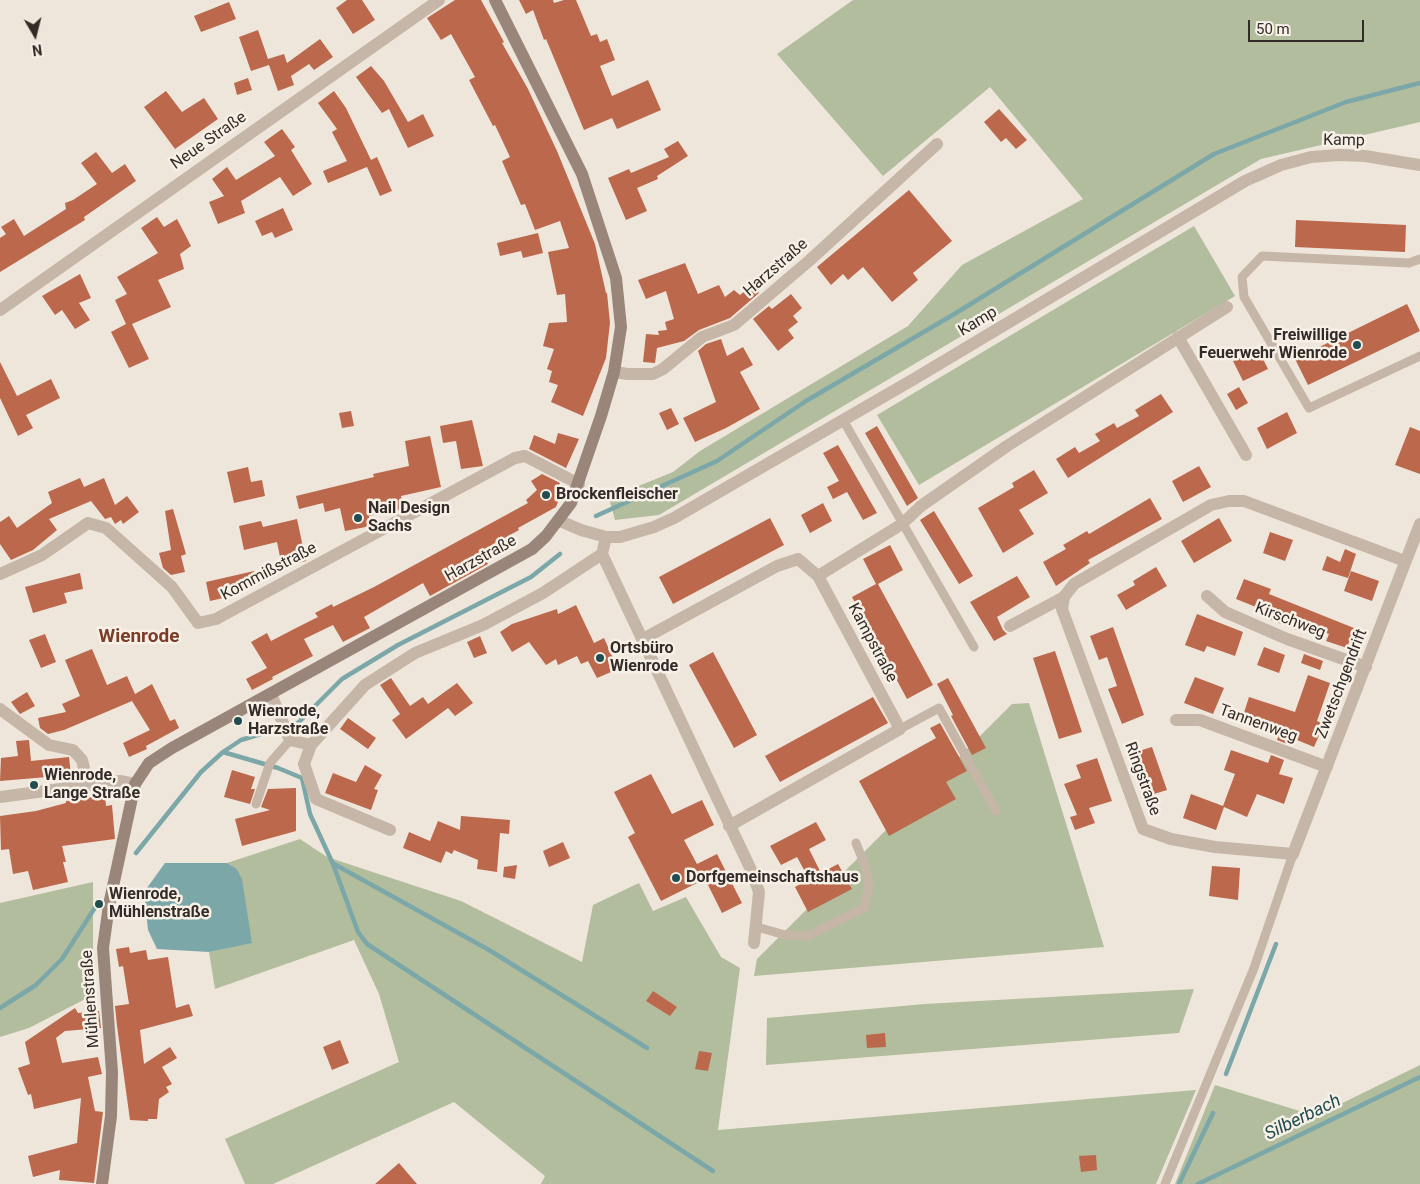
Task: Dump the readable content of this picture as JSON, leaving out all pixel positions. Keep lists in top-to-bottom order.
{
  "streets": {
    "main road": ["Harzstraße", "Mühlenstraße"],
    "street": [
      "Neue Straße",
      "Kamp",
      "Kommißstraße",
      "Kirschweg",
      "Kampstraße",
      "Zwetschgendrift",
      "Tannenweg",
      "Ringstraße"
    ]
  },
  "crossings": [
    ["Kamp", "Harzstraße"],
    ["Harzstraße", "Kommißstraße"],
    ["Harzstraße", "Mühlenstraße"],
    ["Kirschweg", "Zwetschgendrift"],
    ["Zwetschgendrift", "Tannenweg"],
    ["Zwetschgendrift", "Ringstraße"]
  ],
  "districts": ["Wienrode"],
  "water": ["Silberbach"],
  "places": [
    "Freiwillige Feuerwehr Wienrode",
    "Brockenfleischer",
    "Nail Design Sachs",
    "Ortsbüro Wienrode",
    "Wienrode, Harzstraße",
    "Wienrode, Lange Straße",
    "Dorfgemeinschaftshaus",
    "Wienrode, Mühlenstraße"
  ],
  "scale_bar": "50 m",
  "north": "bottom"
}
